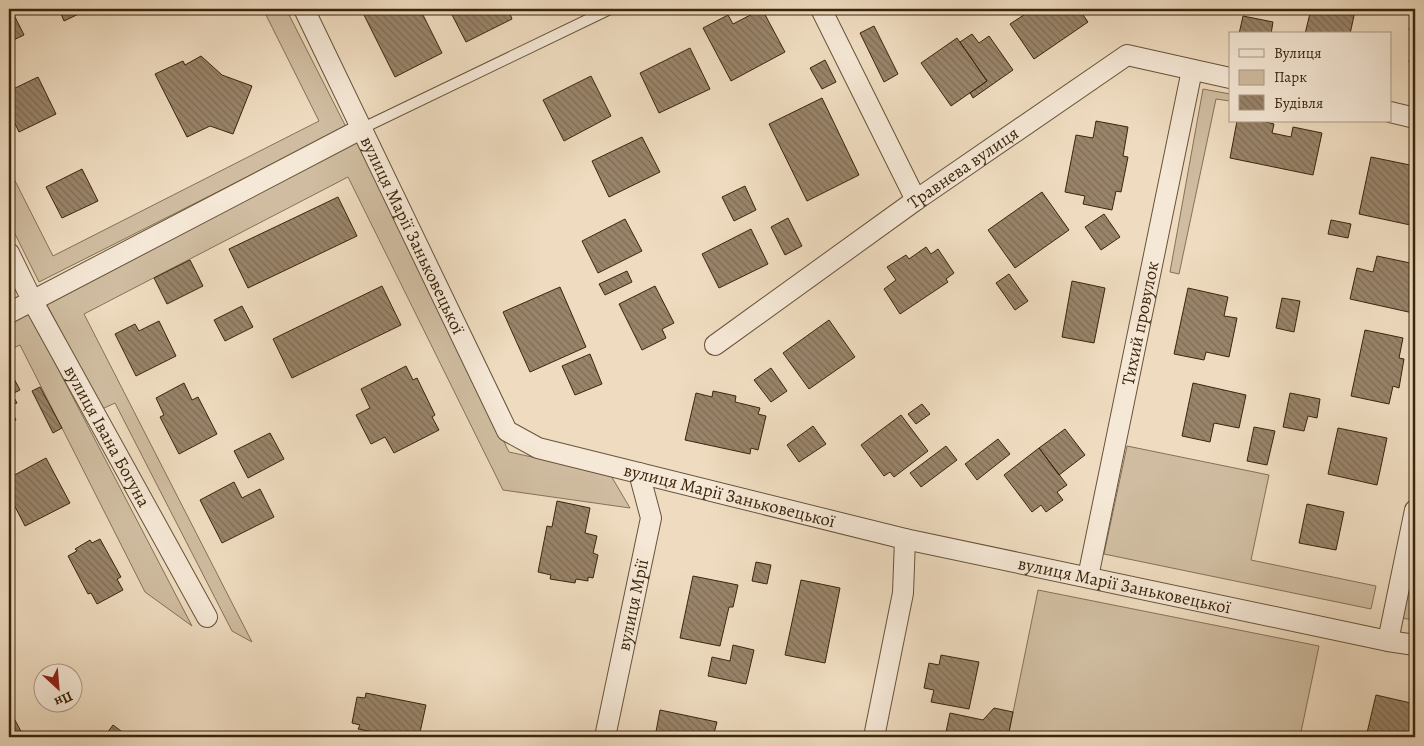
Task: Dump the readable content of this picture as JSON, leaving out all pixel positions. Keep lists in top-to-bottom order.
{
  "streets": {
    "street": [
      "Травнева вулиця",
      "вулиця Марії Заньковецької",
      "Тихий провулок",
      "вулиця Івана Богуна",
      "вулиця Мрії"
    ]
  },
  "crossings": [
    ["Травнева вулиця", "Тихий провулок"],
    ["вулиця Марії Заньковецької", "Тихий провулок"],
    ["вулиця Марії Заньковецької", "вулиця Мрії"]
  ],
  "legend": ["Вулиця", "Парк", "Будівля"],
  "north": "bottom right"
}
